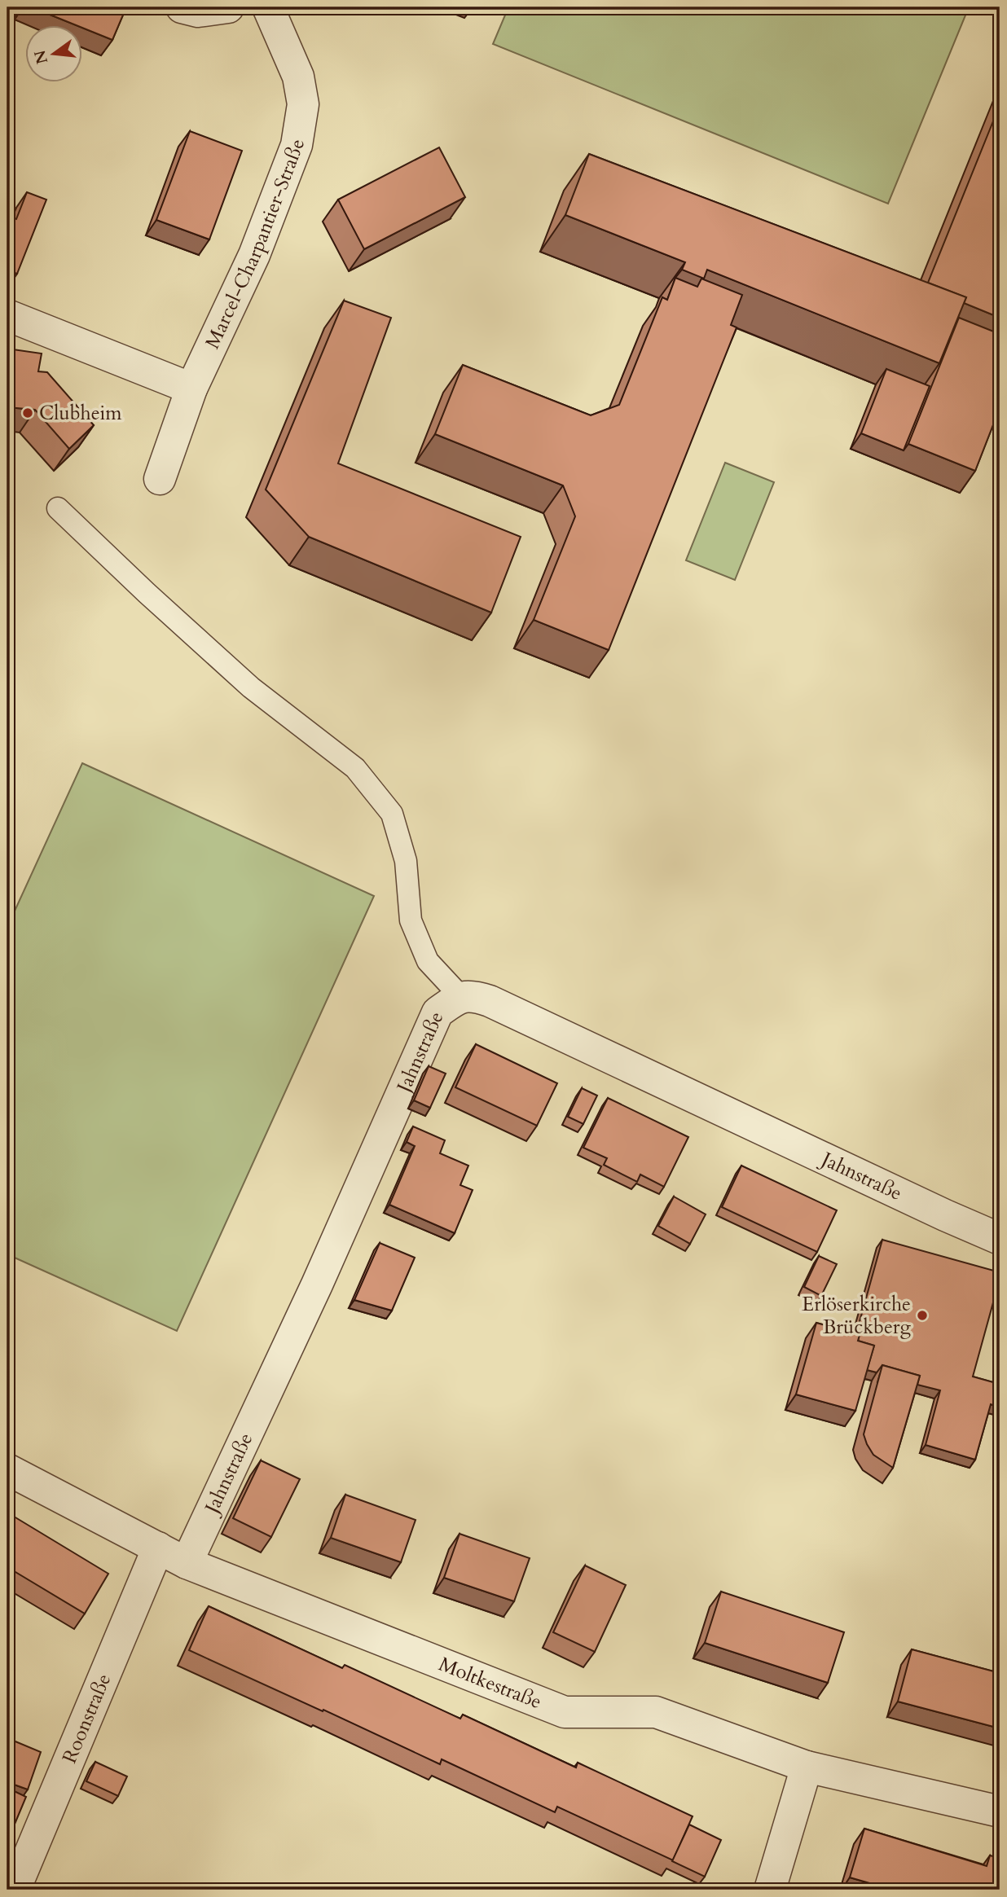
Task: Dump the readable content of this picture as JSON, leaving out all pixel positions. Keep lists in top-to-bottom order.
{
  "streets": {
    "street": [
      "Marcel-Charpantier-Straße",
      "Jahnstraße",
      "Moltkestraße",
      "Roonstraße"
    ]
  },
  "crossings": [
    ["Jahnstraße", "Moltkestraße"],
    ["Moltkestraße", "Roonstraße"]
  ],
  "places": ["Clubheim", "Erlöserkirche Brückberg"],
  "north": "left"
}
